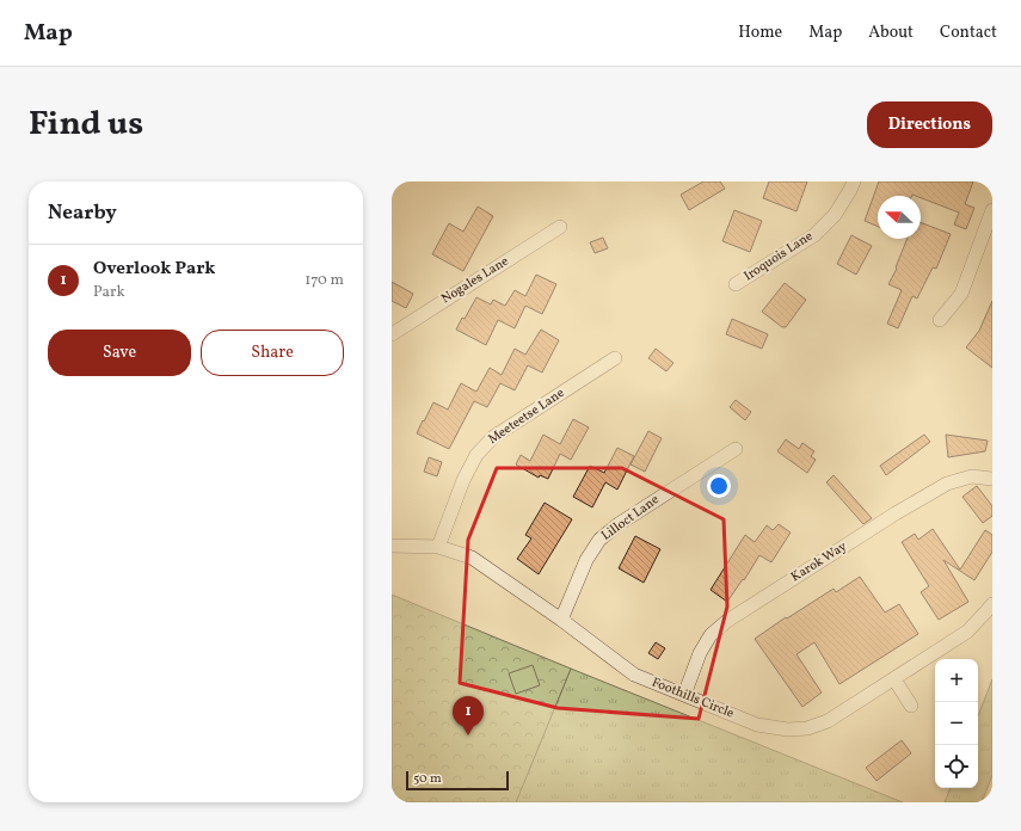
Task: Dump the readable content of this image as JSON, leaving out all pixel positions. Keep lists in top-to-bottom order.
{
  "streets": {
    "street": [
      "Iroquois Lane",
      "Nogales Lane",
      "Meeteetse Lane",
      "Lilloct Lane",
      "Karok Way",
      "Foothills Circle"
    ]
  },
  "crossings": [
    ["Meeteetse Lane", "Foothills Circle"],
    ["Lilloct Lane", "Foothills Circle"],
    ["Karok Way", "Foothills Circle"]
  ],
  "scale_bar": "50 m",
  "north": "left",
  "page": {
    "header": "Map",
    "nav": [
      "Home",
      "Map",
      "About",
      "Contact"
    ],
    "title": "Find us",
    "buttons": [
      "Directions",
      ["Save", "Share"]
    ],
    "heading": "Nearby",
    "list": [
      {
        "mark": "1",
        "name": "Overlook Park",
        "note": "Park",
        "value": "170 m"
      }
    ],
    "map_buttons": ["+", "−"],
    "pins": "1",
    "scale": "50 m"
  }
}
